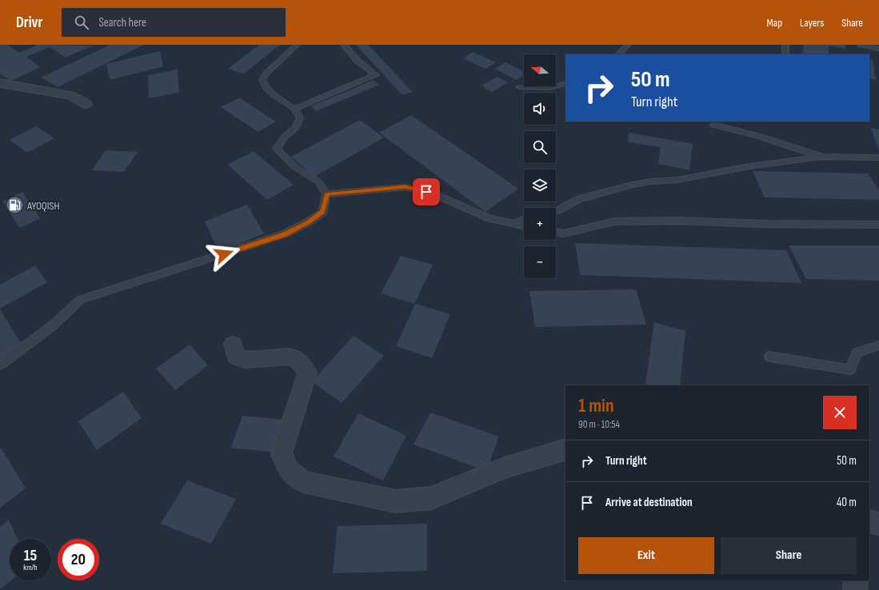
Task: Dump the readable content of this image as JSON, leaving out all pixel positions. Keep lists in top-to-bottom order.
{
  "places": {
    "fuel station": ["AYOQISH"]
  },
  "north": "left",
  "page": {
    "header": "Drivr",
    "search": "Search here",
    "nav": ["Map", "Layers", "Share"],
    "map_buttons": ["+", "−"],
    "turn": ["50 m", "Turn right"],
    "heading": ["1 min", "90 m · 10:54"],
    "list": [
      {
        "name": "Turn right",
        "value": "50 m"
      },
      {
        "name": "Arrive at destination",
        "value": "40 m"
      }
    ],
    "buttons": ["Exit", "Share"],
    "speed": "15 km/h",
    "limit": "20"
  }
}
